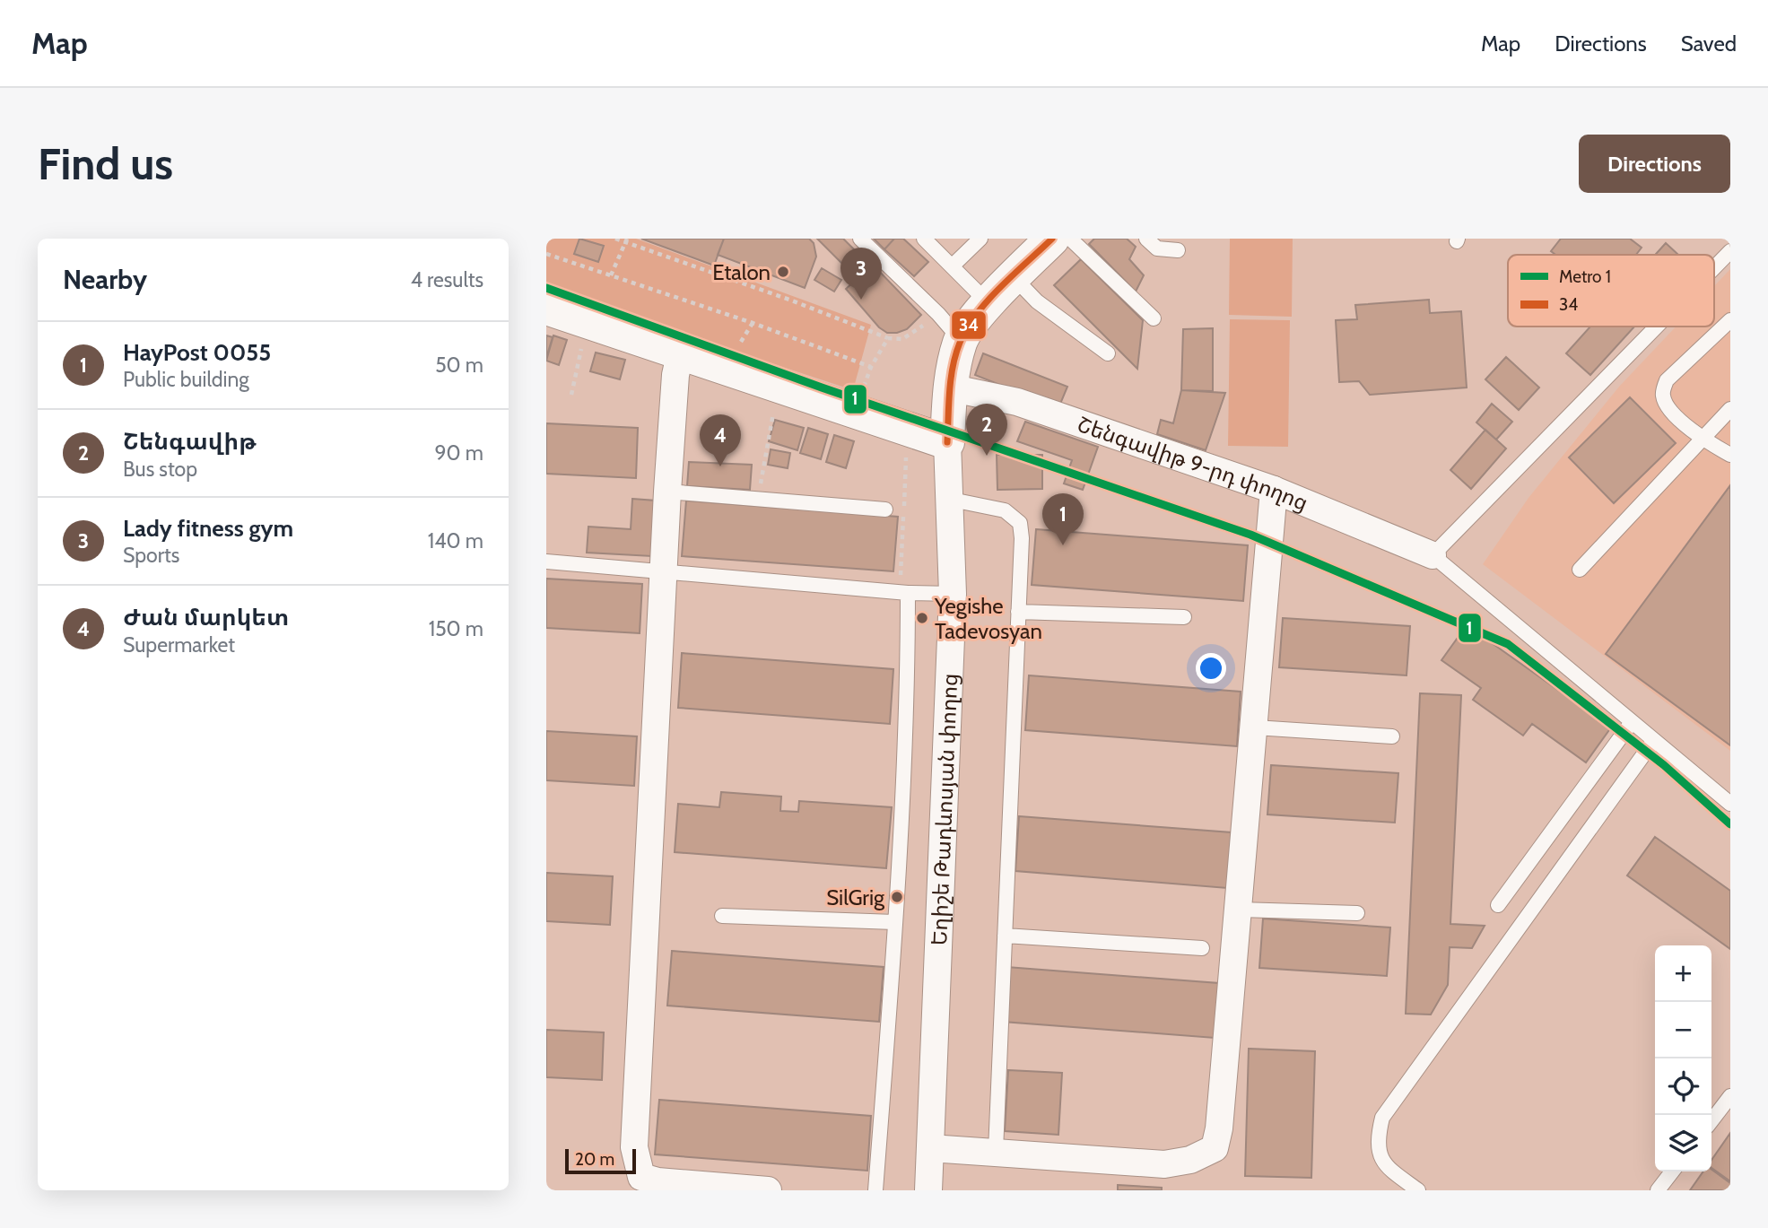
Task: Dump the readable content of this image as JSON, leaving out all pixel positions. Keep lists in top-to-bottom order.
{
  "streets": {
    "street": ["Շենգավիթ 9-րդ փողոց", "Եղիշե Թադևոսյան փողոց"]
  },
  "crossings": [
    ["Շենգավիթ 9-րդ փողոց", "Եղիշե Թադևոսյան փողոց"]
  ],
  "places": ["Etalon", "Yegishe Tadevosyan", "SilGrig"],
  "lines": ["transit line 34", "metro line 1"],
  "legend": ["Metro 1", "34"],
  "scale_bar": "20 m",
  "page": {
    "header": "Map",
    "nav": ["Map", "Directions", "Saved"],
    "buttons": "Directions",
    "title": "Find us",
    "heading": ["Nearby", "4 results"],
    "pins": [
      "3",
      "2",
      "4",
      "1"
    ],
    "list": [
      {
        "mark": "1",
        "name": "HayPost 0055",
        "note": "Public building",
        "value": "50 m"
      },
      {
        "mark": "2",
        "name": "Շենգավիթ",
        "note": "Bus stop",
        "value": "90 m"
      },
      {
        "mark": "3",
        "name": "Lady fitness gym",
        "note": "Sports",
        "value": "140 m"
      },
      {
        "mark": "4",
        "name": "Ժան մարկետ",
        "note": "Supermarket",
        "value": "150 m"
      }
    ],
    "map_buttons": ["+", "−"],
    "scale": "20 m"
  }
}
